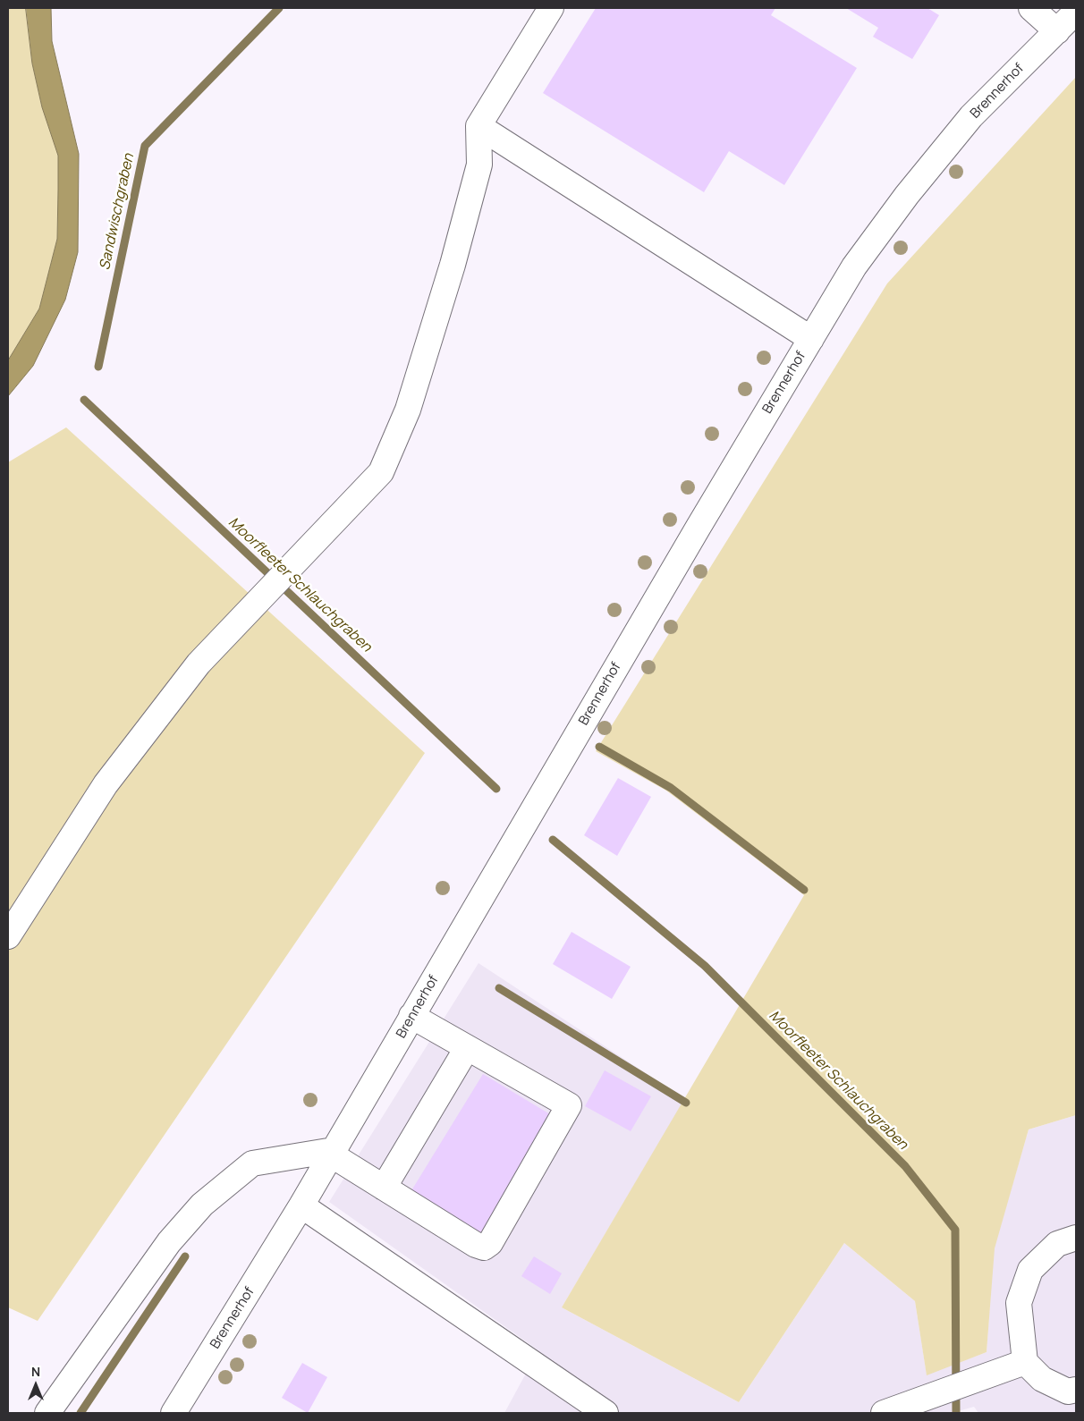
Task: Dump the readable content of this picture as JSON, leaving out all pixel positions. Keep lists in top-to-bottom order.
{
  "streets": {
    "street": ["Brennerhof"]
  },
  "water": ["Sandwischgraben", "Moorfleeter Schlauchgraben"],
  "north": "top"
}
